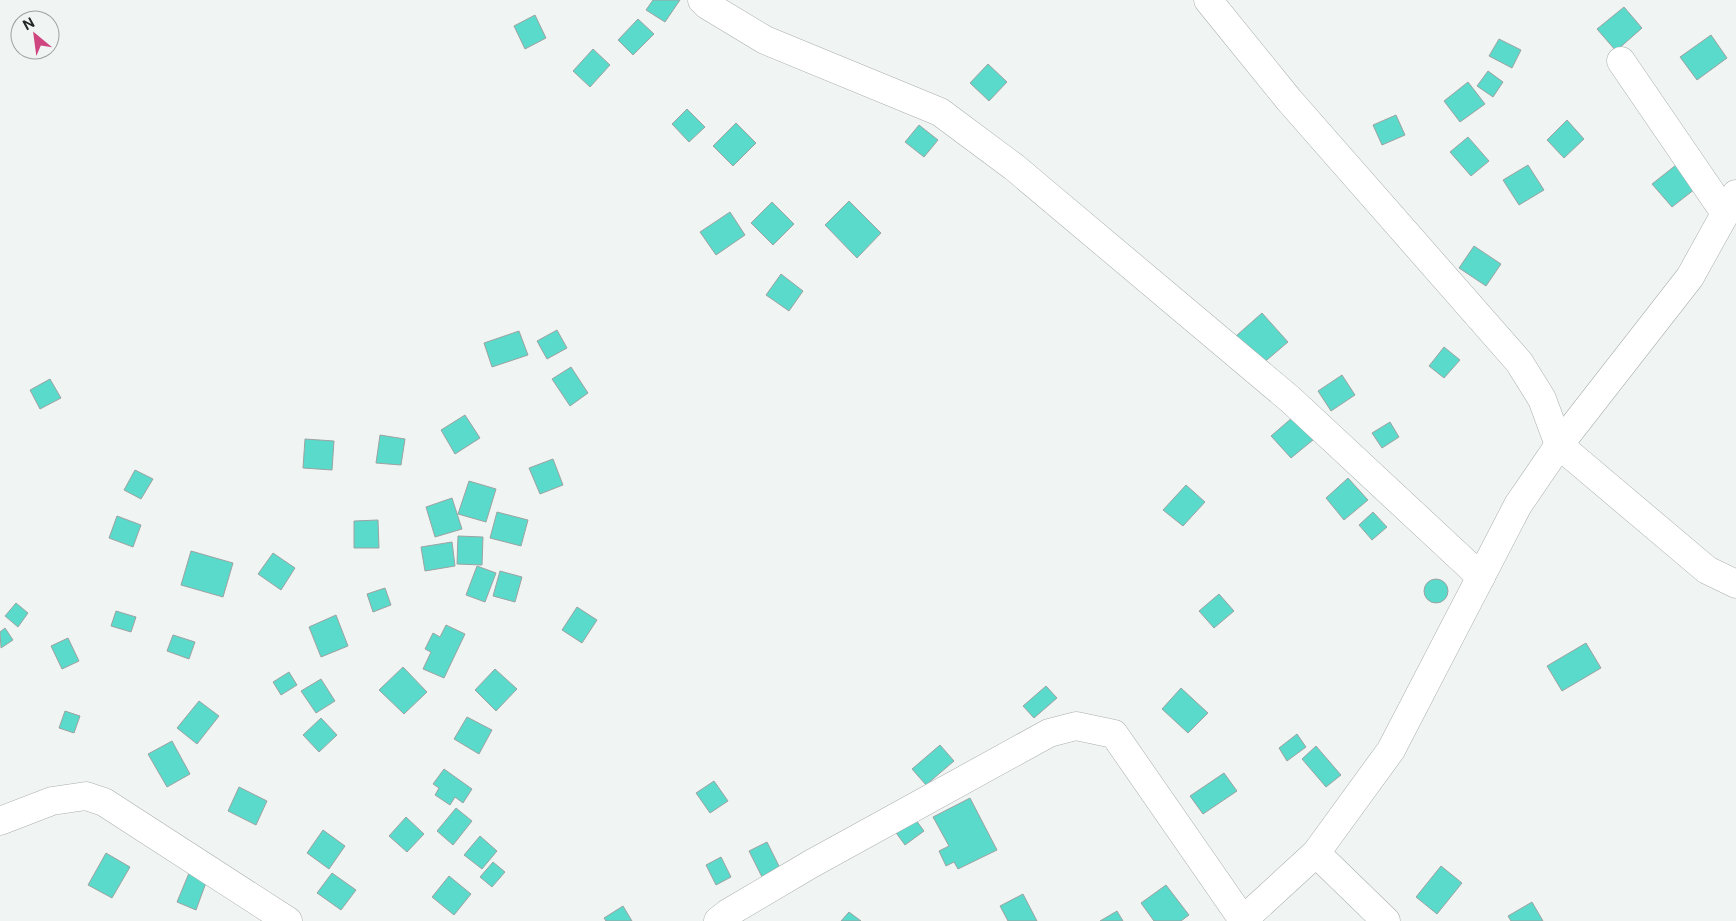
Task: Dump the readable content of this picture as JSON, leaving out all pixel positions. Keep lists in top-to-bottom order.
{
  "north": "top left"
}
